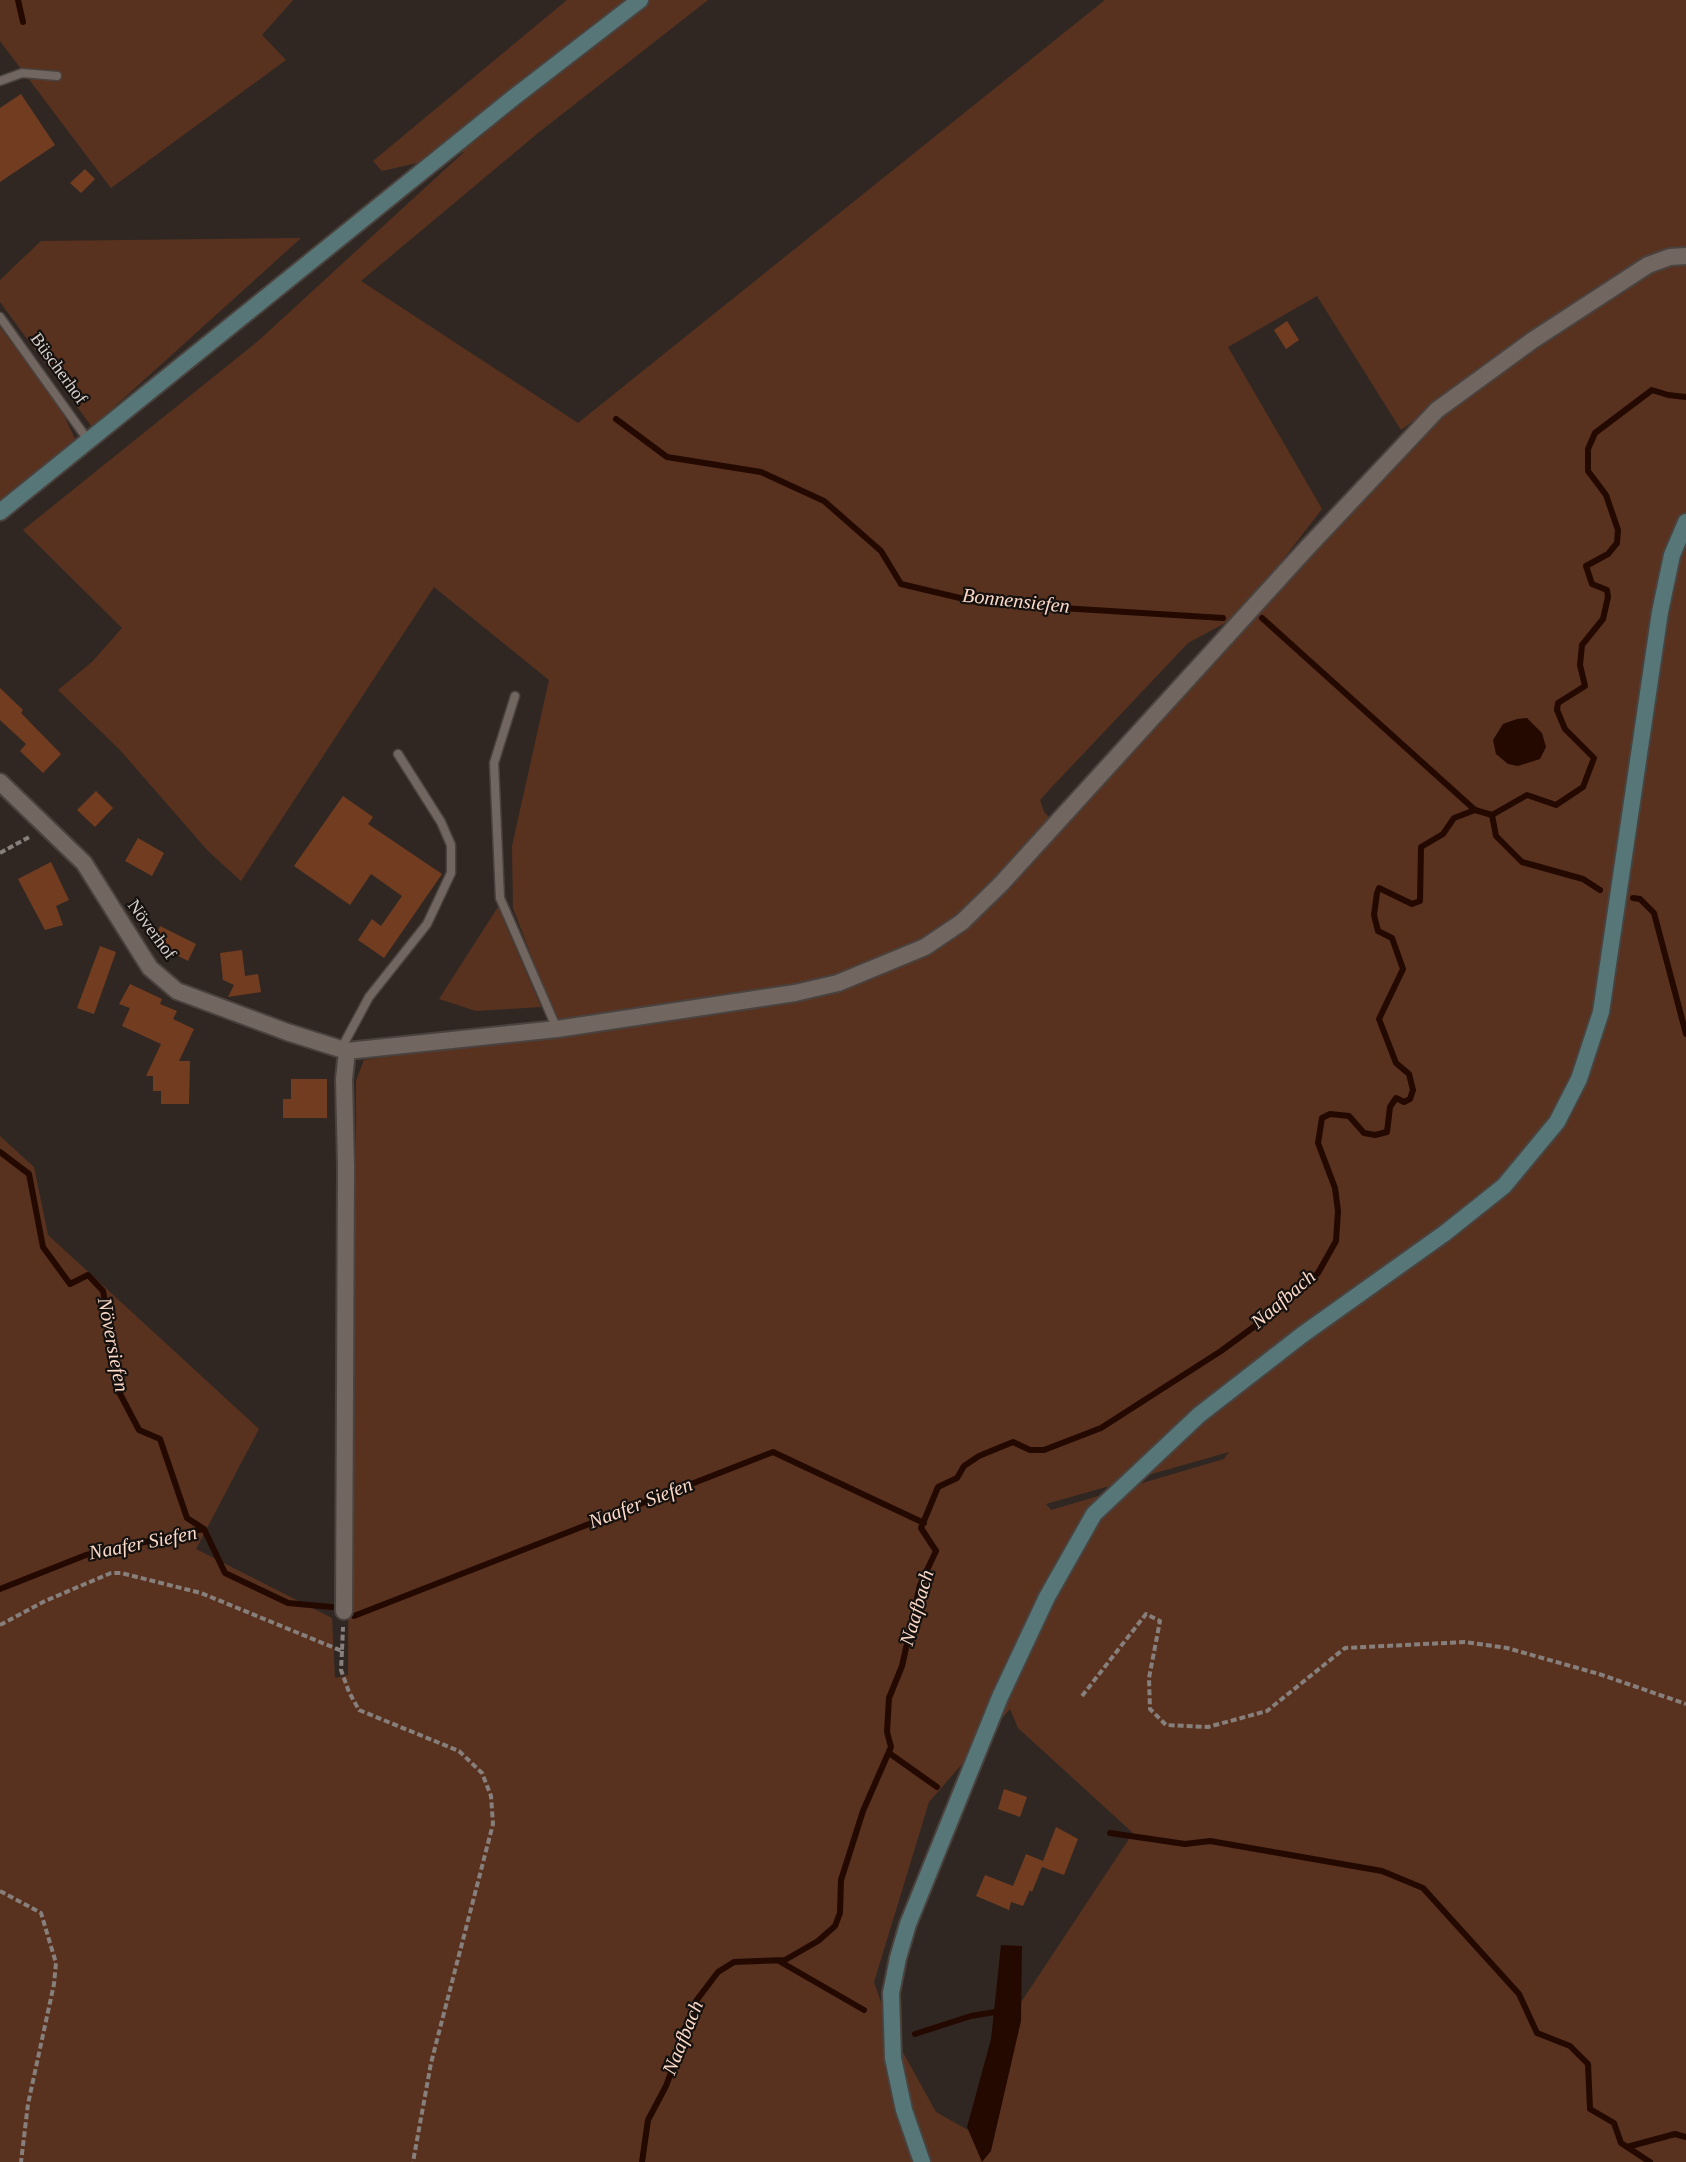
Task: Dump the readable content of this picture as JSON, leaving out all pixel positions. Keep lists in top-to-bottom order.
{
  "streets": {
    "street": ["Növerhof"],
    "lane": ["Büscherhof"]
  },
  "water": [
    "Bonnensiefen",
    "Naafbach",
    "Növersiefen",
    "Naafer Siefen"
  ]
}
